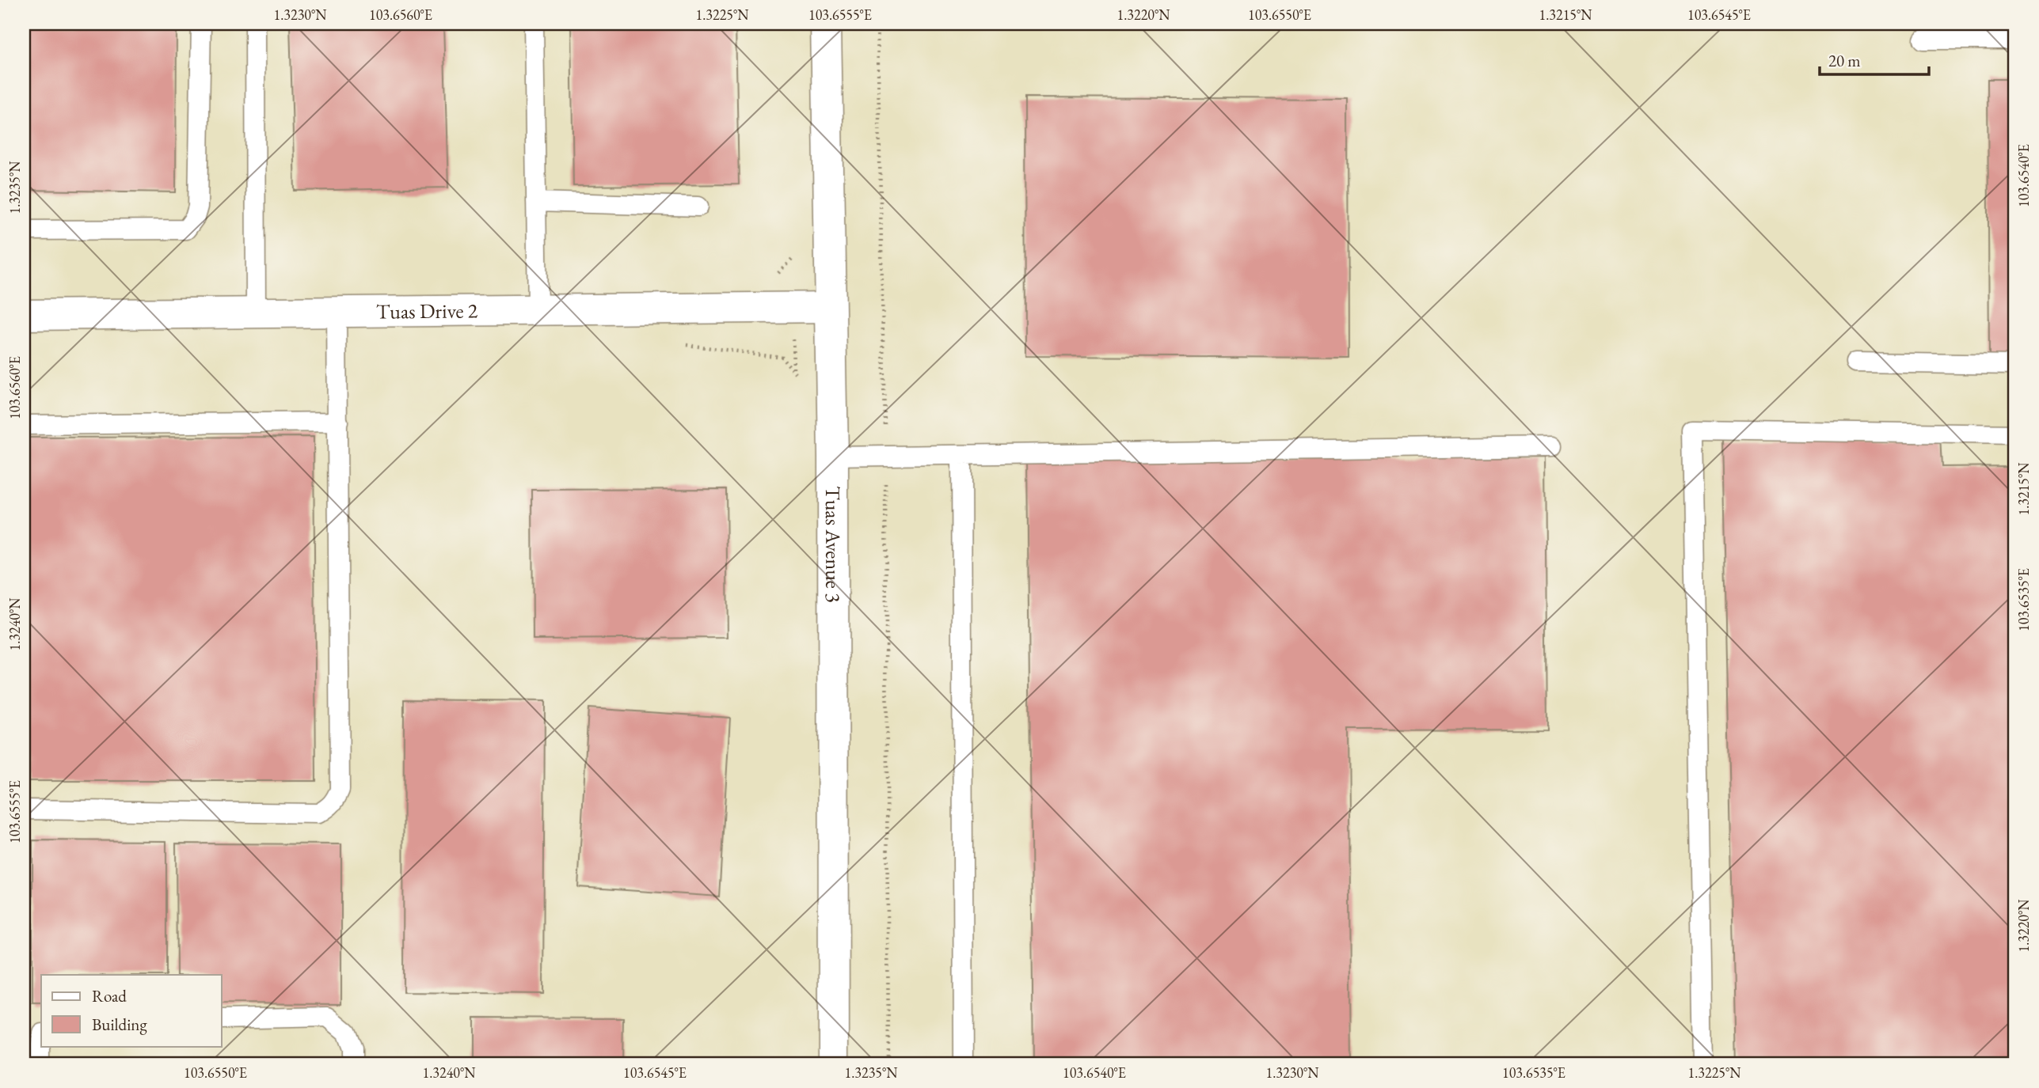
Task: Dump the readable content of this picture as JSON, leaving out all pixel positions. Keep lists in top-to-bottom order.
{
  "streets": {
    "street": ["Tuas Drive 2", "Tuas Avenue 3"]
  },
  "crossings": [
    ["Tuas Drive 2", "Tuas Avenue 3"]
  ],
  "legend": ["Road", "Building"],
  "scale_bar": "20 m",
  "coordinates": [
    "1.3230°N",
    "103.6560°E",
    "1.3225°N",
    "103.6555°E",
    "1.3220°N",
    "103.6550°E",
    "1.3215°N",
    "103.6545°E",
    "103.6540°E",
    "1.3235°N",
    "103.6535°E",
    "1.3240°N"
  ]
}
